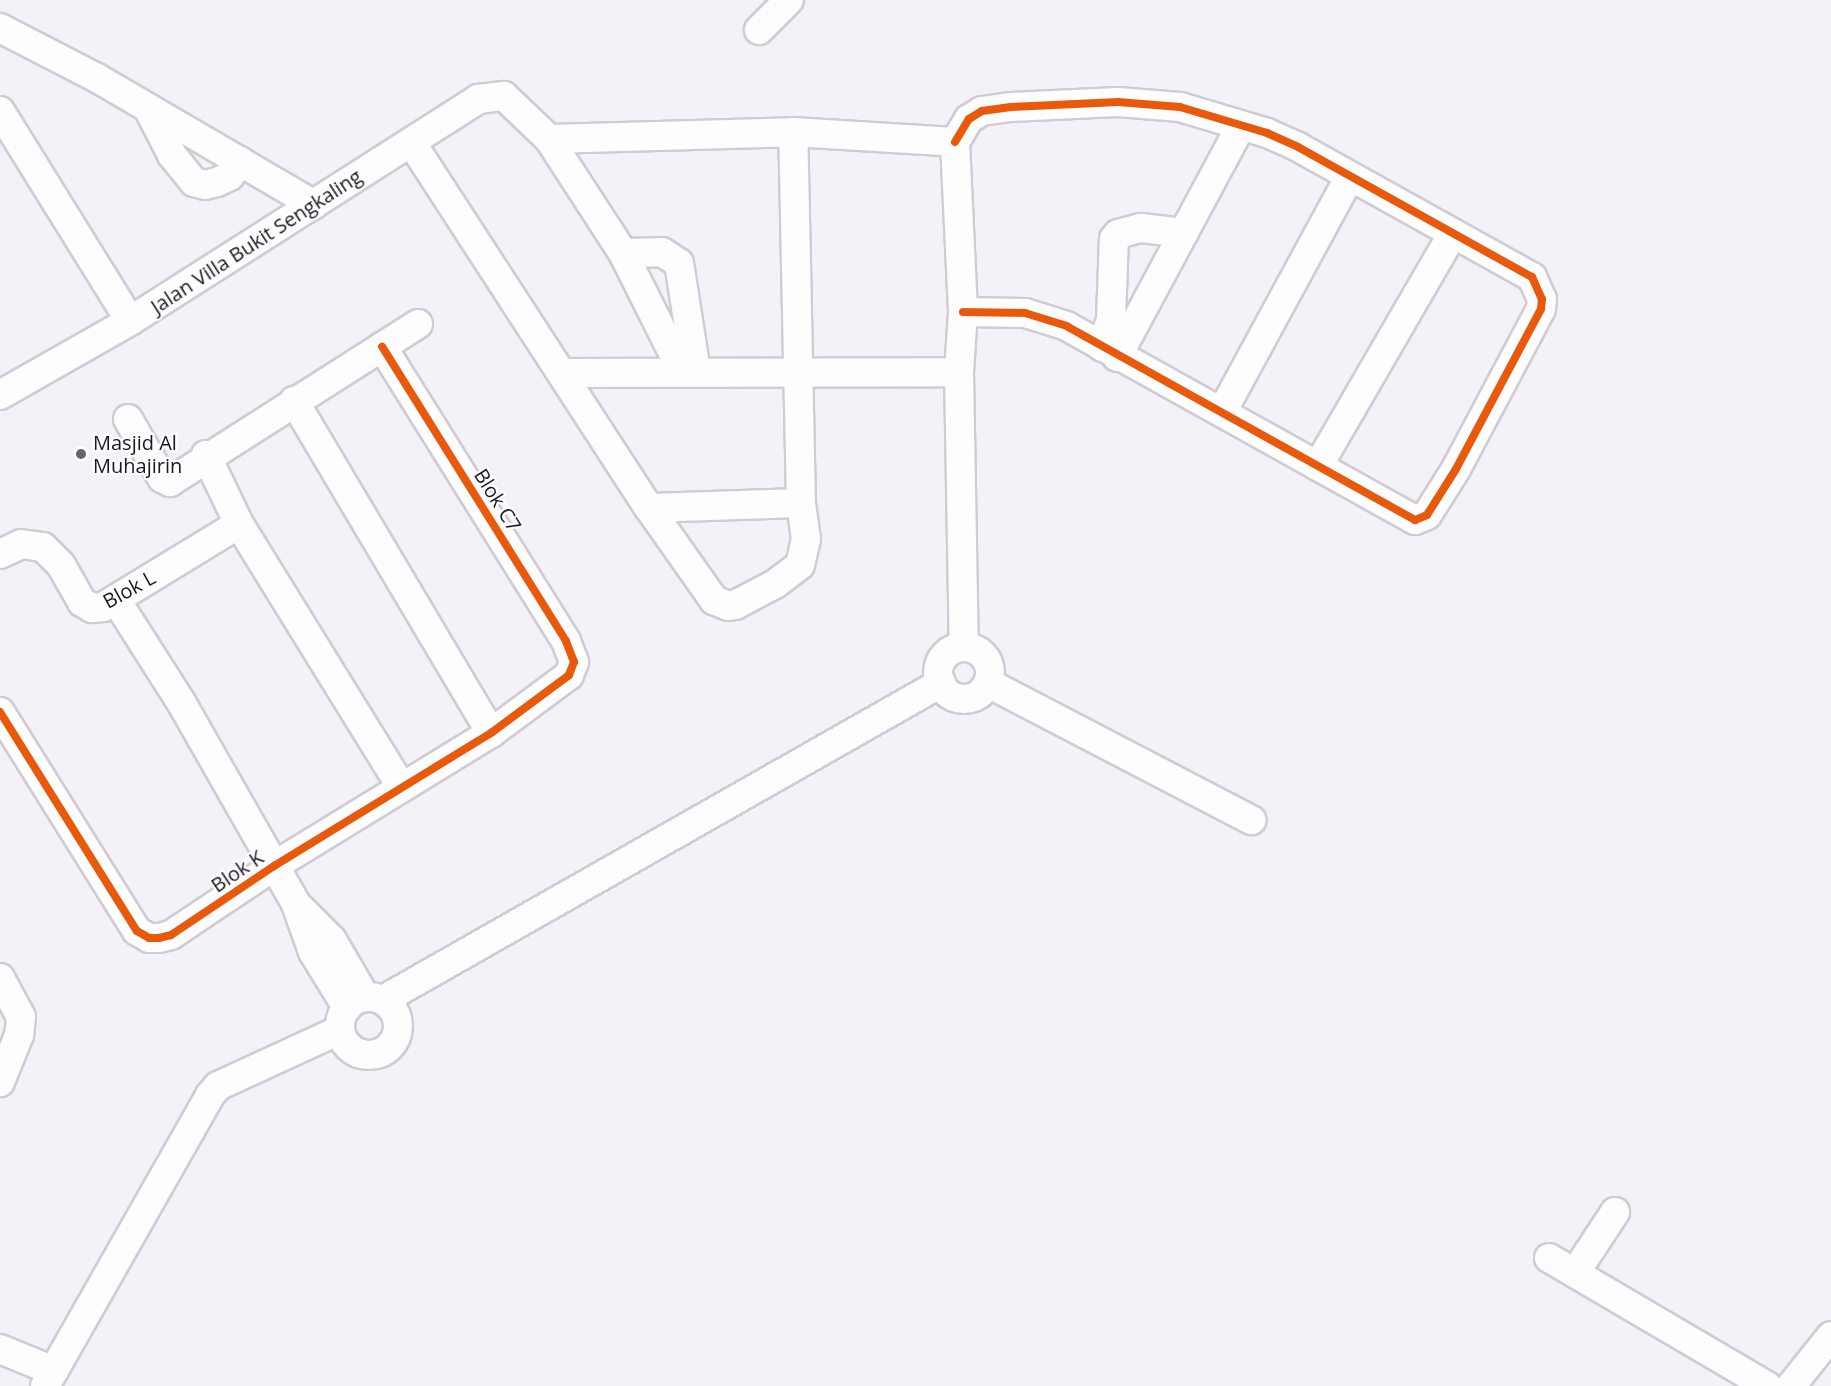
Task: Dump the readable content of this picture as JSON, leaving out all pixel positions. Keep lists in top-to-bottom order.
{
  "streets": {
    "street": [
      "Jalan Villa Bukit Sengkaling",
      "Blok C7",
      "Blok L",
      "Blok K"
    ]
  },
  "crossings": [
    ["Blok C7", "Blok K"]
  ],
  "places": ["Masjid Al Muhajirin"]
}
